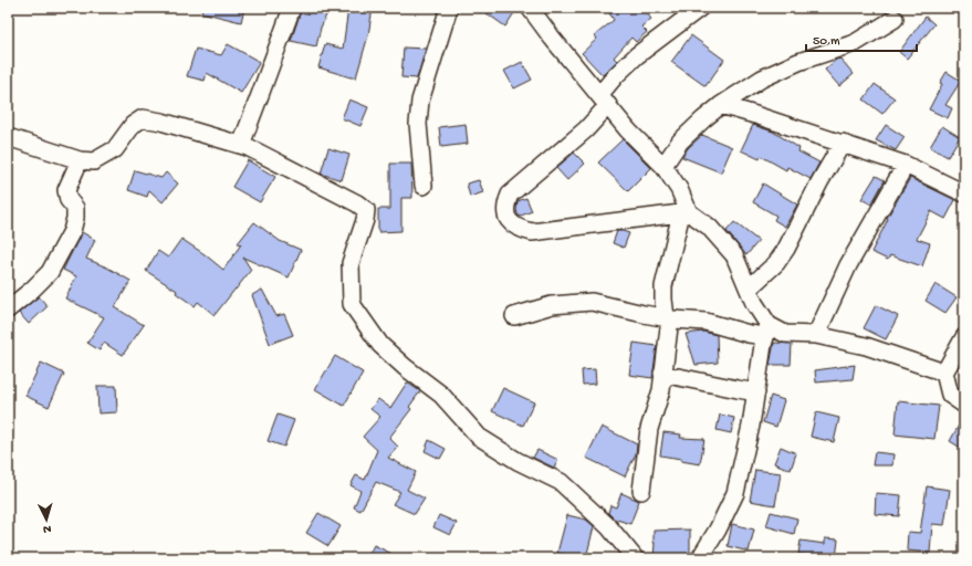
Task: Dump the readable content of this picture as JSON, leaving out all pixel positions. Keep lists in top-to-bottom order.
{
  "scale_bar": "50 m",
  "north": "bottom"
}
